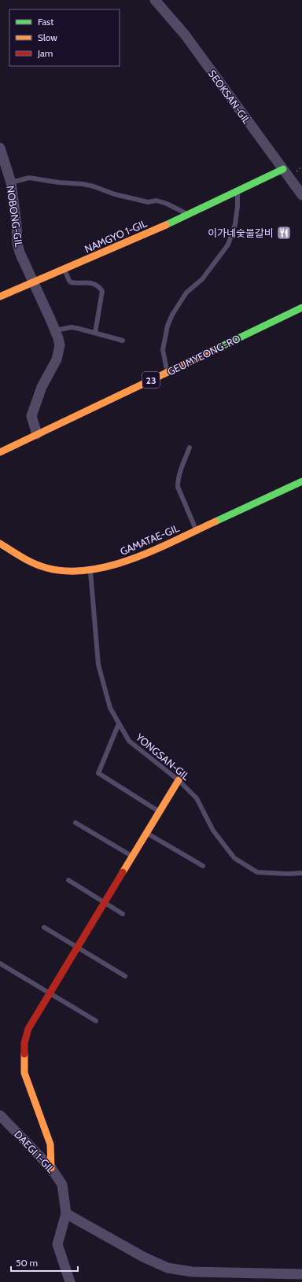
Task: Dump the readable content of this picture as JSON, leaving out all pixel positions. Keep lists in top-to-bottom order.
{
  "streets": {
    "street": [
      "SEOKSAN-GIL",
      "NOBONG-GIL",
      "NAMGYO 1-GIL",
      "GEUMYEONG-RO",
      "23",
      "GAMATAE-GIL",
      "DAEGI 1-GIL"
    ],
    "lane": ["YONGSAN-GIL"]
  },
  "crossings": [
    ["SEOKSAN-GIL", "NAMGYO 1-GIL"],
    ["NOBONG-GIL", "NAMGYO 1-GIL"],
    ["GAMATAE-GIL", "YONGSAN-GIL"]
  ],
  "places": {
    "restaurant": ["이가네숯불갈비"]
  },
  "legend": ["Fast", "Slow", "Jam"],
  "scale_bar": "50 m"
}
